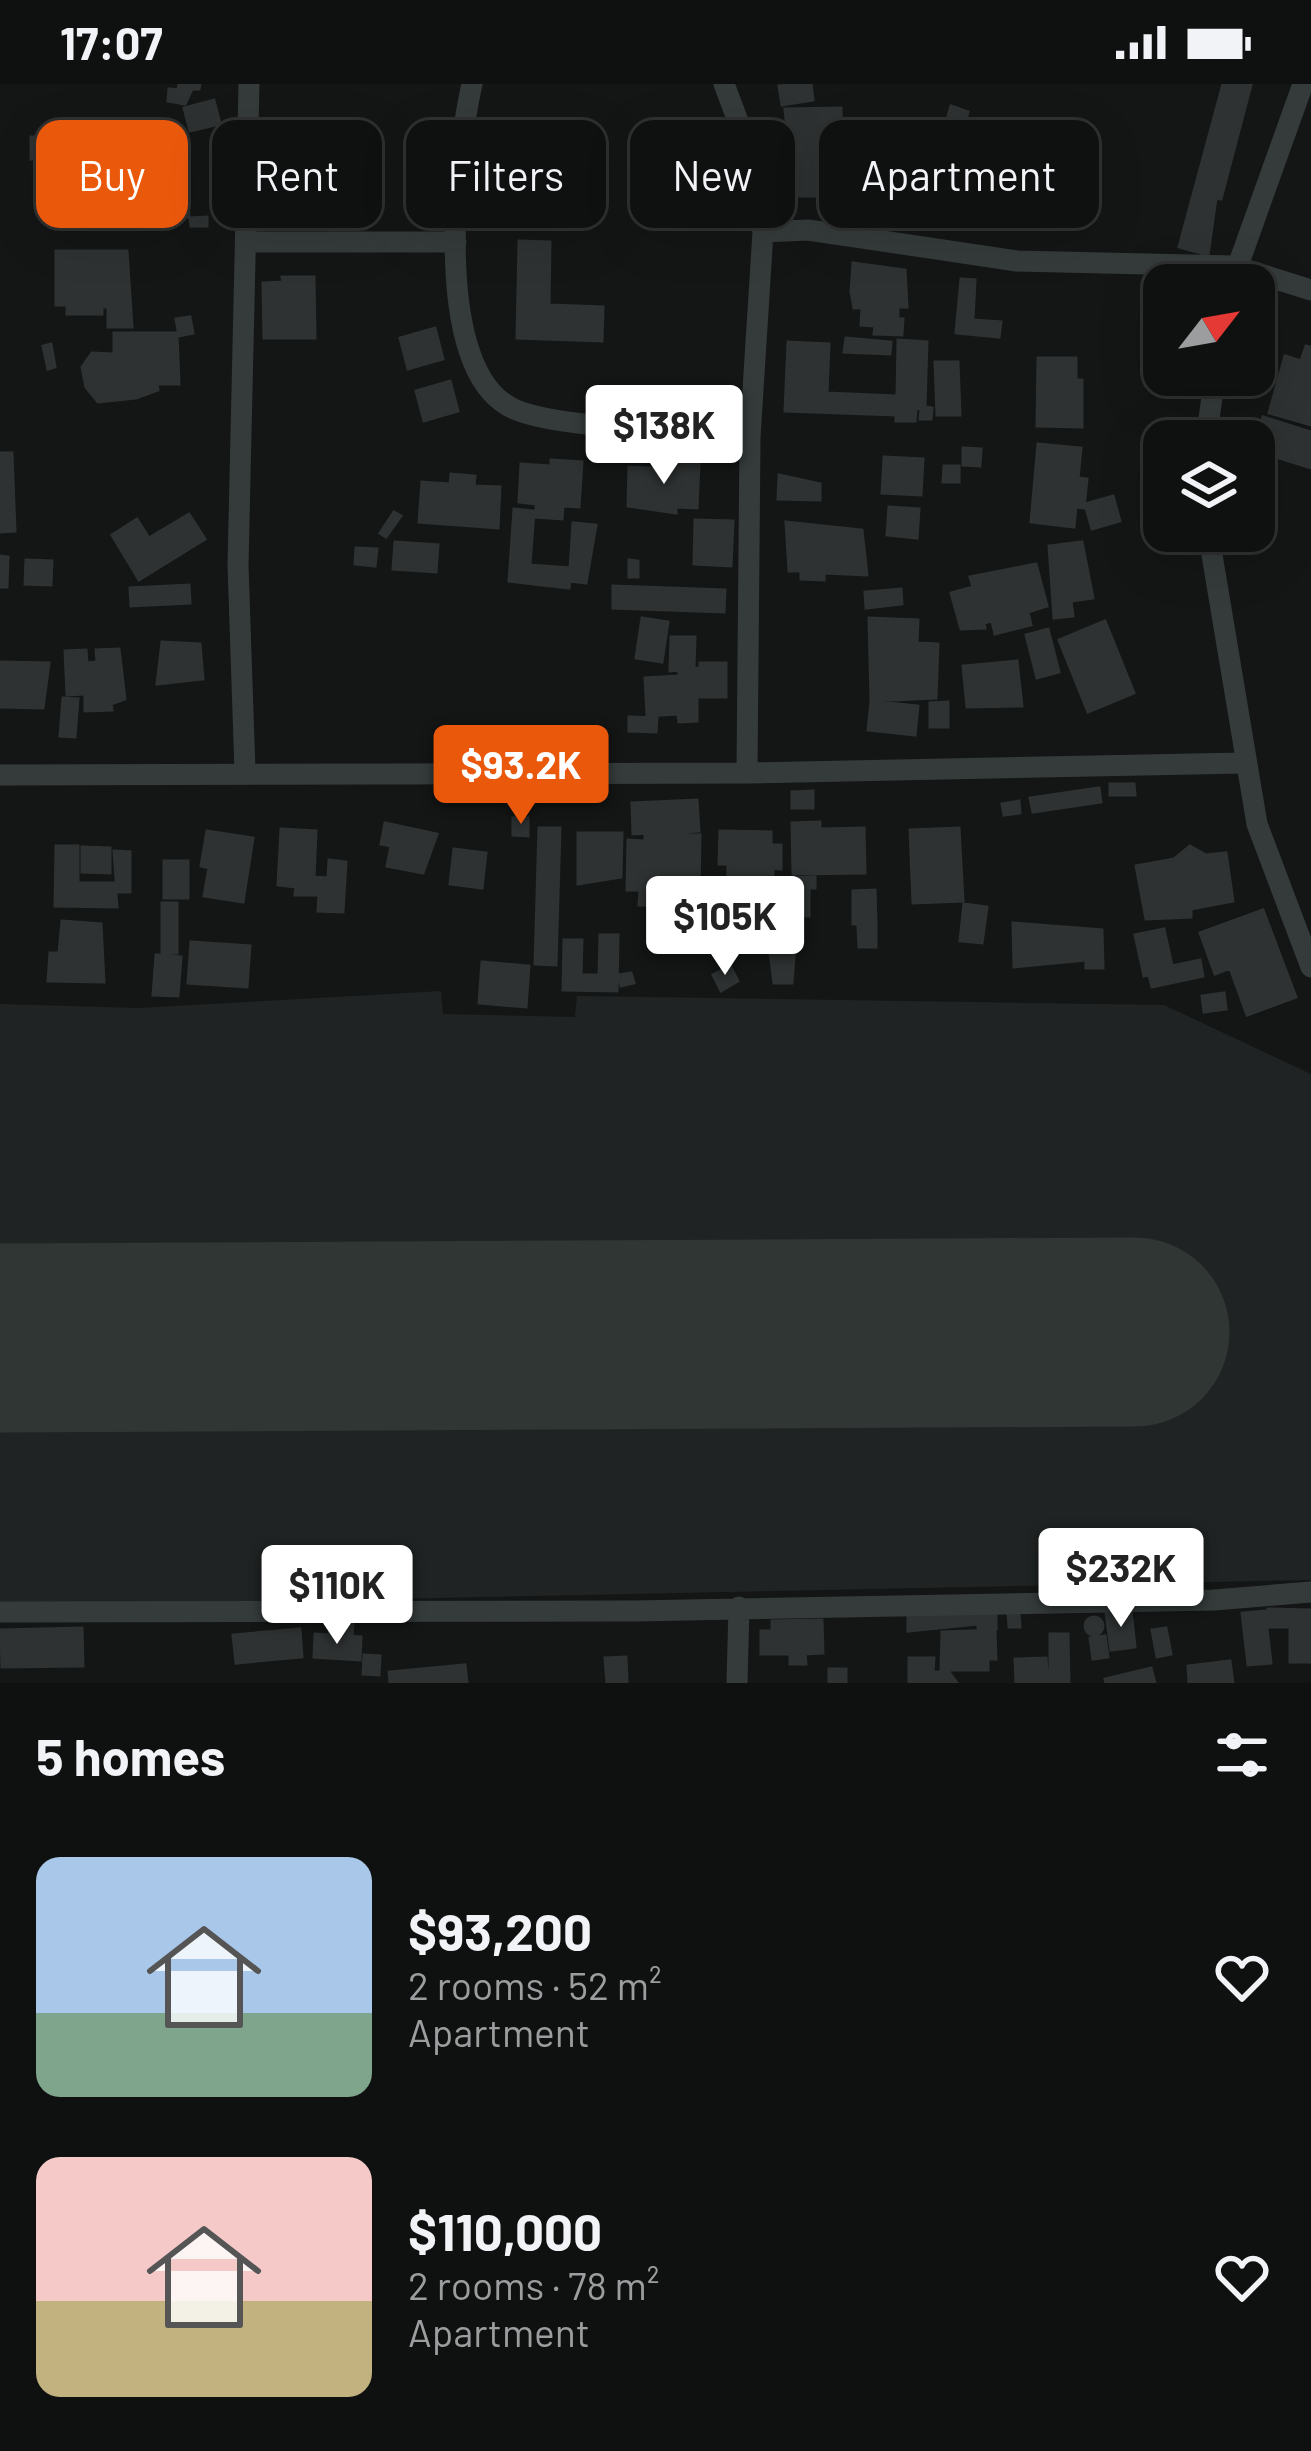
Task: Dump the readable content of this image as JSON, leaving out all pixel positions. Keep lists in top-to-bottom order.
{
  "north": "top right",
  "page": {
    "status": "17:07",
    "chip": [
      "Buy",
      "Rent",
      "Filters",
      "New",
      "Apartment"
    ],
    "price": [
      "$138K",
      "$93.2K",
      "$105K",
      "$232K",
      "$110K"
    ],
    "heading": "5 homes",
    "list": [
      {
        "name": "$93,200",
        "note": "2 rooms · 52 m² · Apartment"
      },
      {
        "name": "$110,000",
        "note": "2 rooms · 78 m² · Apartment"
      }
    ]
  }
}
